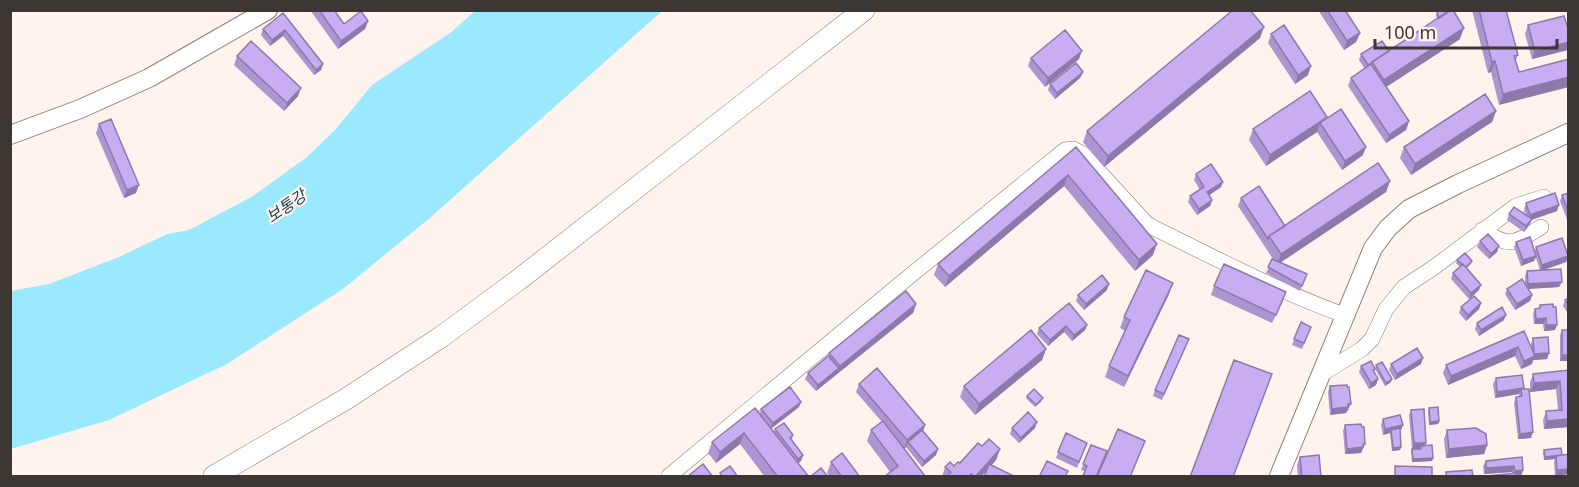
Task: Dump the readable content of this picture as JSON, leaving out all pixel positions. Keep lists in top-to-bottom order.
{
  "water": ["보통강"],
  "scale_bar": "100 m"
}
